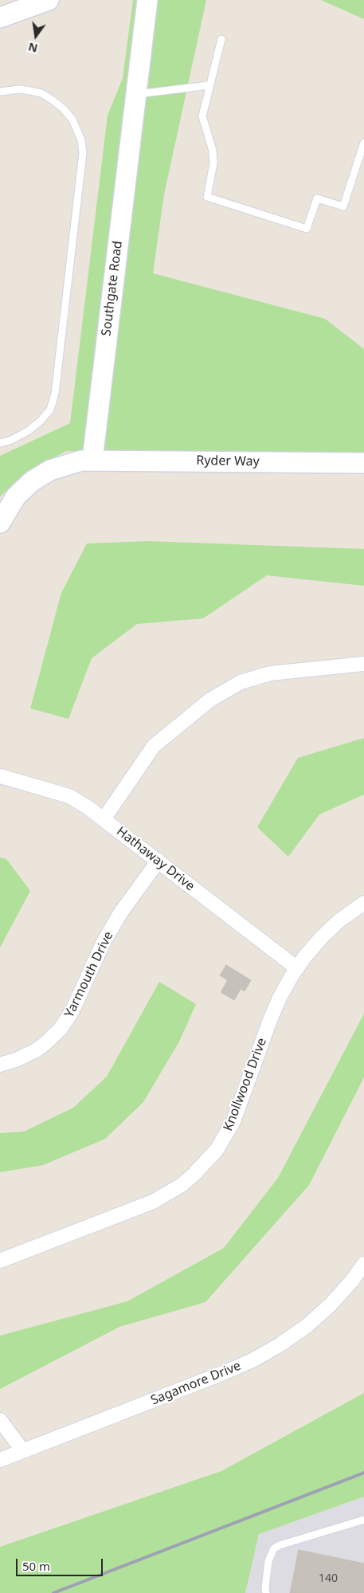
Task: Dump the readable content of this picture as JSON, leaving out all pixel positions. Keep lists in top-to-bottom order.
{
  "streets": {
    "street": [
      "Southgate Road",
      "Ryder Way",
      "Hathaway Drive",
      "Yarmouth Drive",
      "Knollwood Drive",
      "Sagamore Drive"
    ]
  },
  "crossings": [
    ["Southgate Road", "Ryder Way"],
    ["Hathaway Drive", "Yarmouth Drive"],
    ["Hathaway Drive", "Knollwood Drive"]
  ],
  "house_numbers": ["140"],
  "scale_bar": "50 m",
  "north": "bottom"
}
